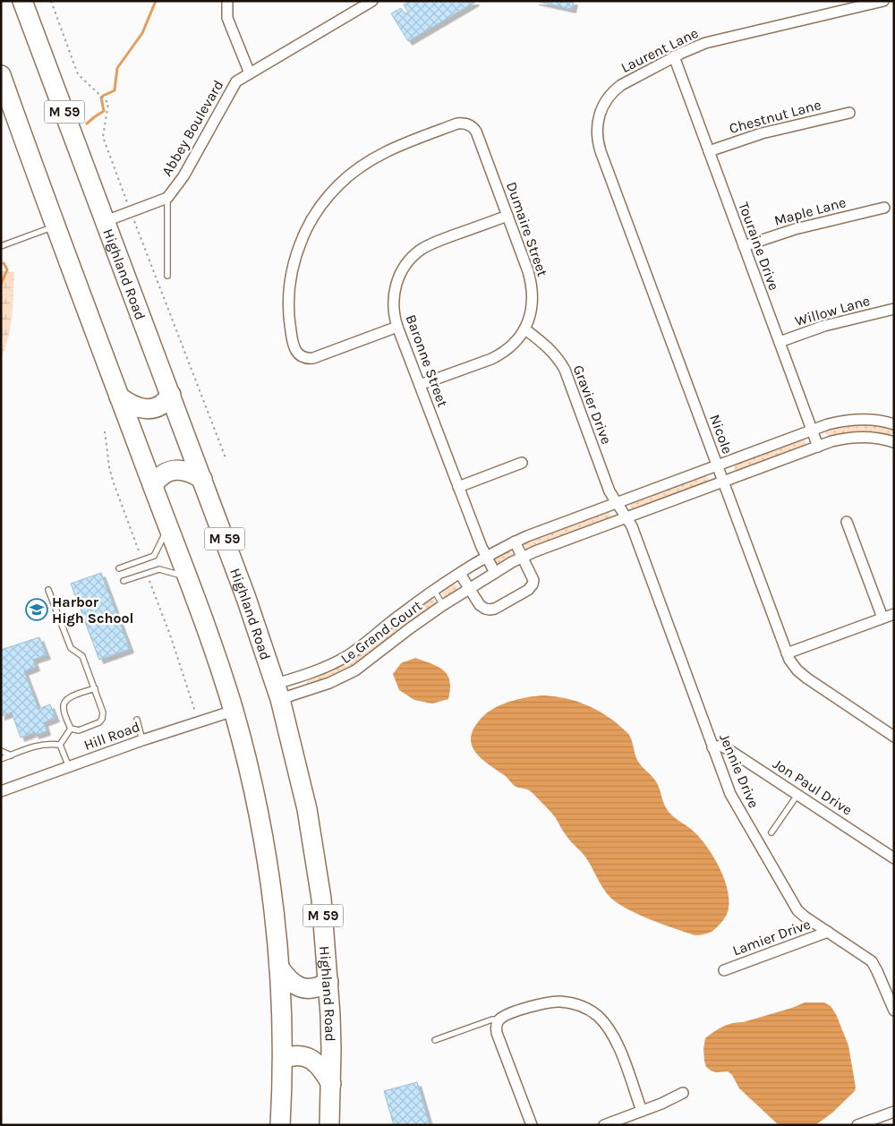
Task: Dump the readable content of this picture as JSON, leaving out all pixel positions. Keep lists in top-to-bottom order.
{
  "streets": {
    "highway": ["M 59", "Highland Road"],
    "street": [
      "Laurent Lane",
      "Chestnut Lane",
      "Abbey Boulevard",
      "Maple Lane",
      "Dumaire Street",
      "Touraine Drive",
      "Willow Lane",
      "Baronne Street",
      "Gravier Drive",
      "Nicole",
      "Le Grand Court",
      "Hill Road",
      "Jennie Drive",
      "Jon Paul Drive",
      "Lamier Drive"
    ]
  },
  "crossings": [
    ["Laurent Lane", "Touraine Drive"],
    ["Laurent Lane", "Nicole"],
    ["Chestnut Lane", "Touraine Drive"],
    ["Abbey Boulevard", "Highland Road"],
    ["Maple Lane", "Touraine Drive"],
    ["Dumaire Street", "Baronne Street"],
    ["Dumaire Street", "Gravier Drive"],
    ["Touraine Drive", "Willow Lane"],
    ["Touraine Drive", "Le Grand Court"],
    ["Highland Road", "Le Grand Court"],
    ["Baronne Street", "Gravier Drive"],
    ["Baronne Street", "Le Grand Court"],
    ["Gravier Drive", "Le Grand Court"],
    ["Gravier Drive", "Jennie Drive"],
    ["Nicole", "Le Grand Court"],
    ["Le Grand Court", "Jennie Drive"],
    ["Jennie Drive", "Jon Paul Drive"],
    ["Jennie Drive", "Lamier Drive"]
  ],
  "places": {
    "school or university": ["Harbor High School"]
  }
}
